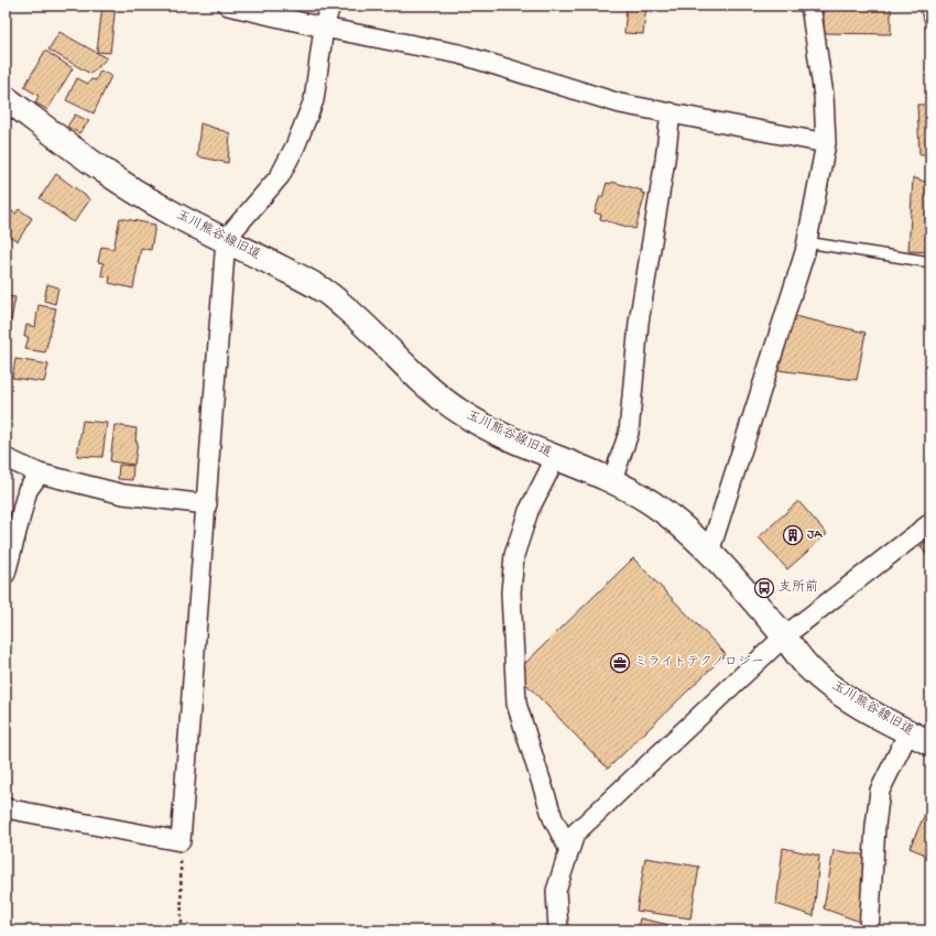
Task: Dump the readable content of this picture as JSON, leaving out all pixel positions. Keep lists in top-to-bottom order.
{
  "streets": {
    "street": ["玉川熊谷線旧道"]
  },
  "places": {
    "building": ["JA"],
    "bus stop": ["支所前"],
    "office": ["ミライトテクノロジー"]
  }
}
